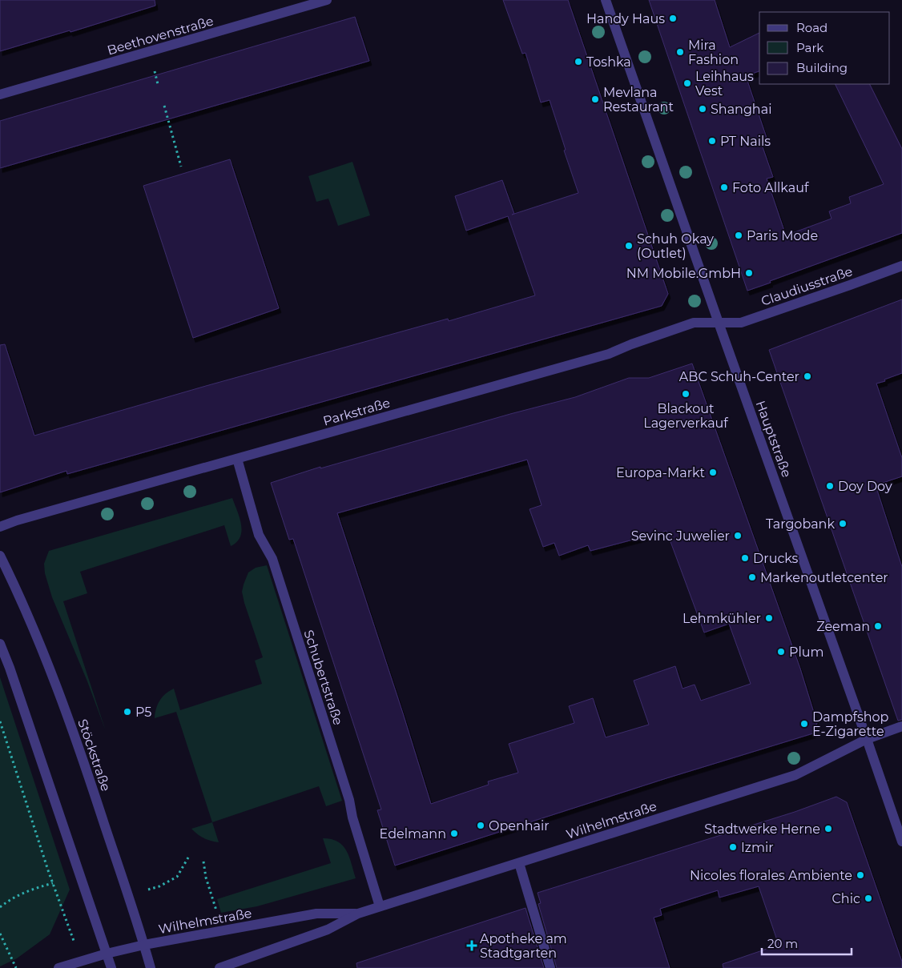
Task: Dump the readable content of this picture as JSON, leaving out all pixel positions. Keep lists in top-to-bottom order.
{
  "streets": {
    "street": [
      "Beethovenstraße",
      "Claudiusstraße",
      "Parkstraße",
      "Hauptstraße",
      "Schubertstraße",
      "Stöckstraße",
      "Wilhelmstraße"
    ]
  },
  "crossings": [
    ["Claudiusstraße", "Parkstraße"],
    ["Claudiusstraße", "Hauptstraße"],
    ["Parkstraße", "Hauptstraße"],
    ["Parkstraße", "Schubertstraße"],
    ["Hauptstraße", "Wilhelmstraße"],
    ["Schubertstraße", "Wilhelmstraße"],
    ["Stöckstraße", "Wilhelmstraße"]
  ],
  "places": {
    "other": [
      "Handy Haus",
      "Mira Fashion",
      "Toshka",
      "Leihhaus Vest",
      "Mevlana Restaurant",
      "Shanghai",
      "PT Nails",
      "Foto Allkauf",
      "Paris Mode",
      "Schuh Okay (Outlet)",
      "NM Mobile.GmbH",
      "ABC Schuh-Center",
      "Blackout Lagerverkauf",
      "Europa-Markt",
      "Doy Doy",
      "Targobank",
      "Sevinc Juwelier",
      "Drucks",
      "Markenoutletcenter",
      "Lehmkühler",
      "Zeeman",
      "Plum",
      "P5",
      "Dampfshop E-Zigarette",
      "Openhair",
      "Stadtwerke Herne",
      "Edelmann",
      "Izmir",
      "Nicoles florales Ambiente",
      "Chic"
    ],
    "health": ["Apotheke am Stadtgarten"]
  },
  "legend": ["Road", "Park", "Building"],
  "scale_bar": "20 m"
}
